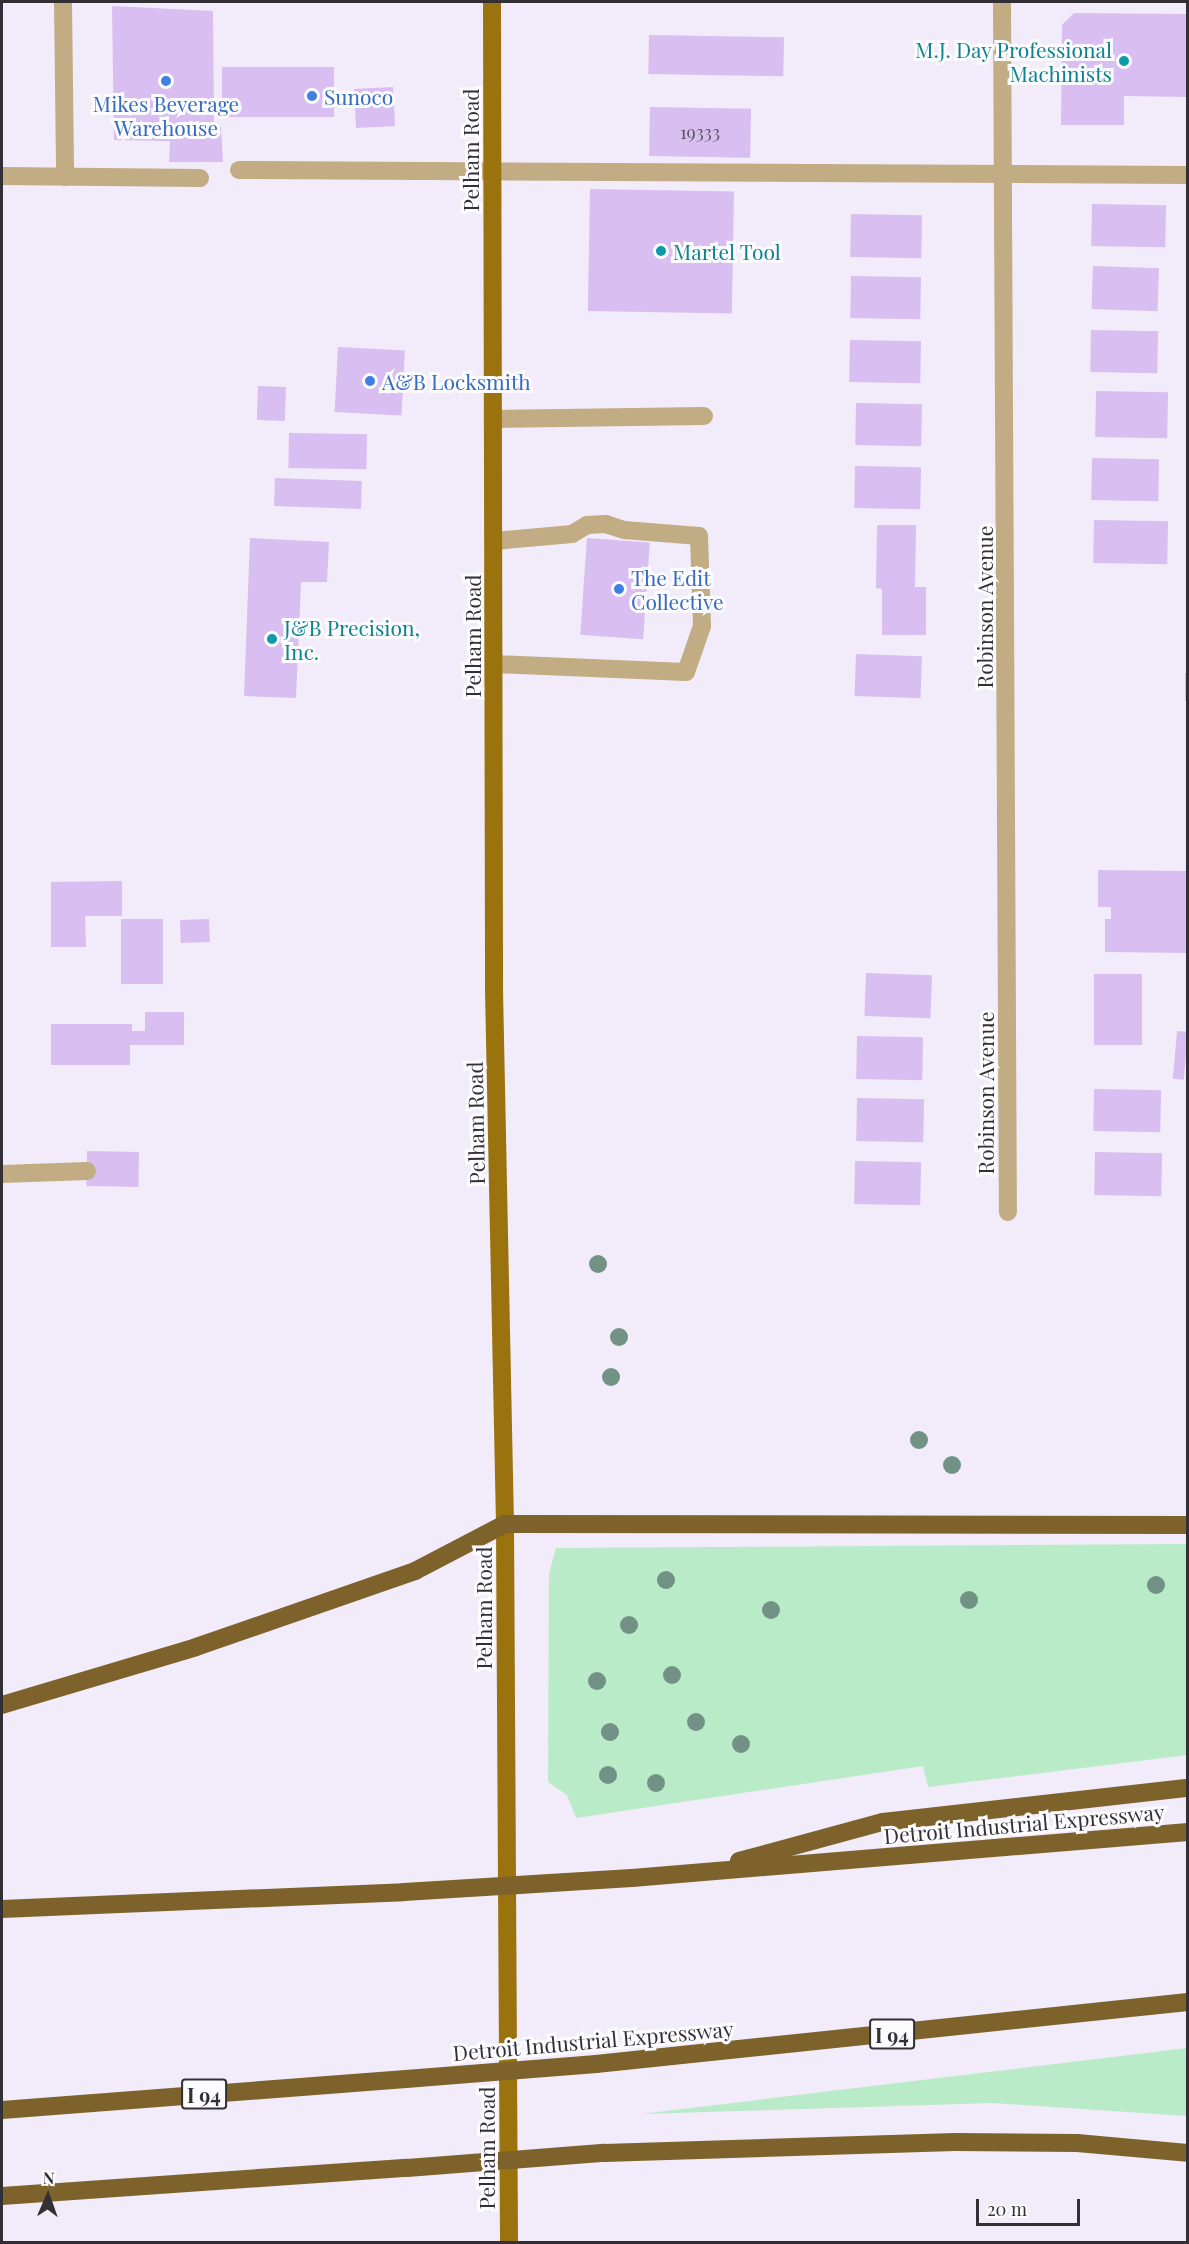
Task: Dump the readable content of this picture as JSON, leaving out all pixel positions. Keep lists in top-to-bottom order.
{
  "streets": {
    "highway": ["Detroit Industrial Expressway", "I 94"],
    "main road": ["Pelham Road"],
    "street": ["Robinson Avenue"]
  },
  "places": [
    "M.J. Day Professional Machinists",
    "Mikes Beverage Warehouse",
    "Sunoco",
    "Martel Tool",
    "A&B Locksmith",
    "The Edit Collective",
    "J&B Precision, Inc."
  ],
  "house_numbers": ["19333"],
  "scale_bar": "20 m",
  "north": "top"
}
